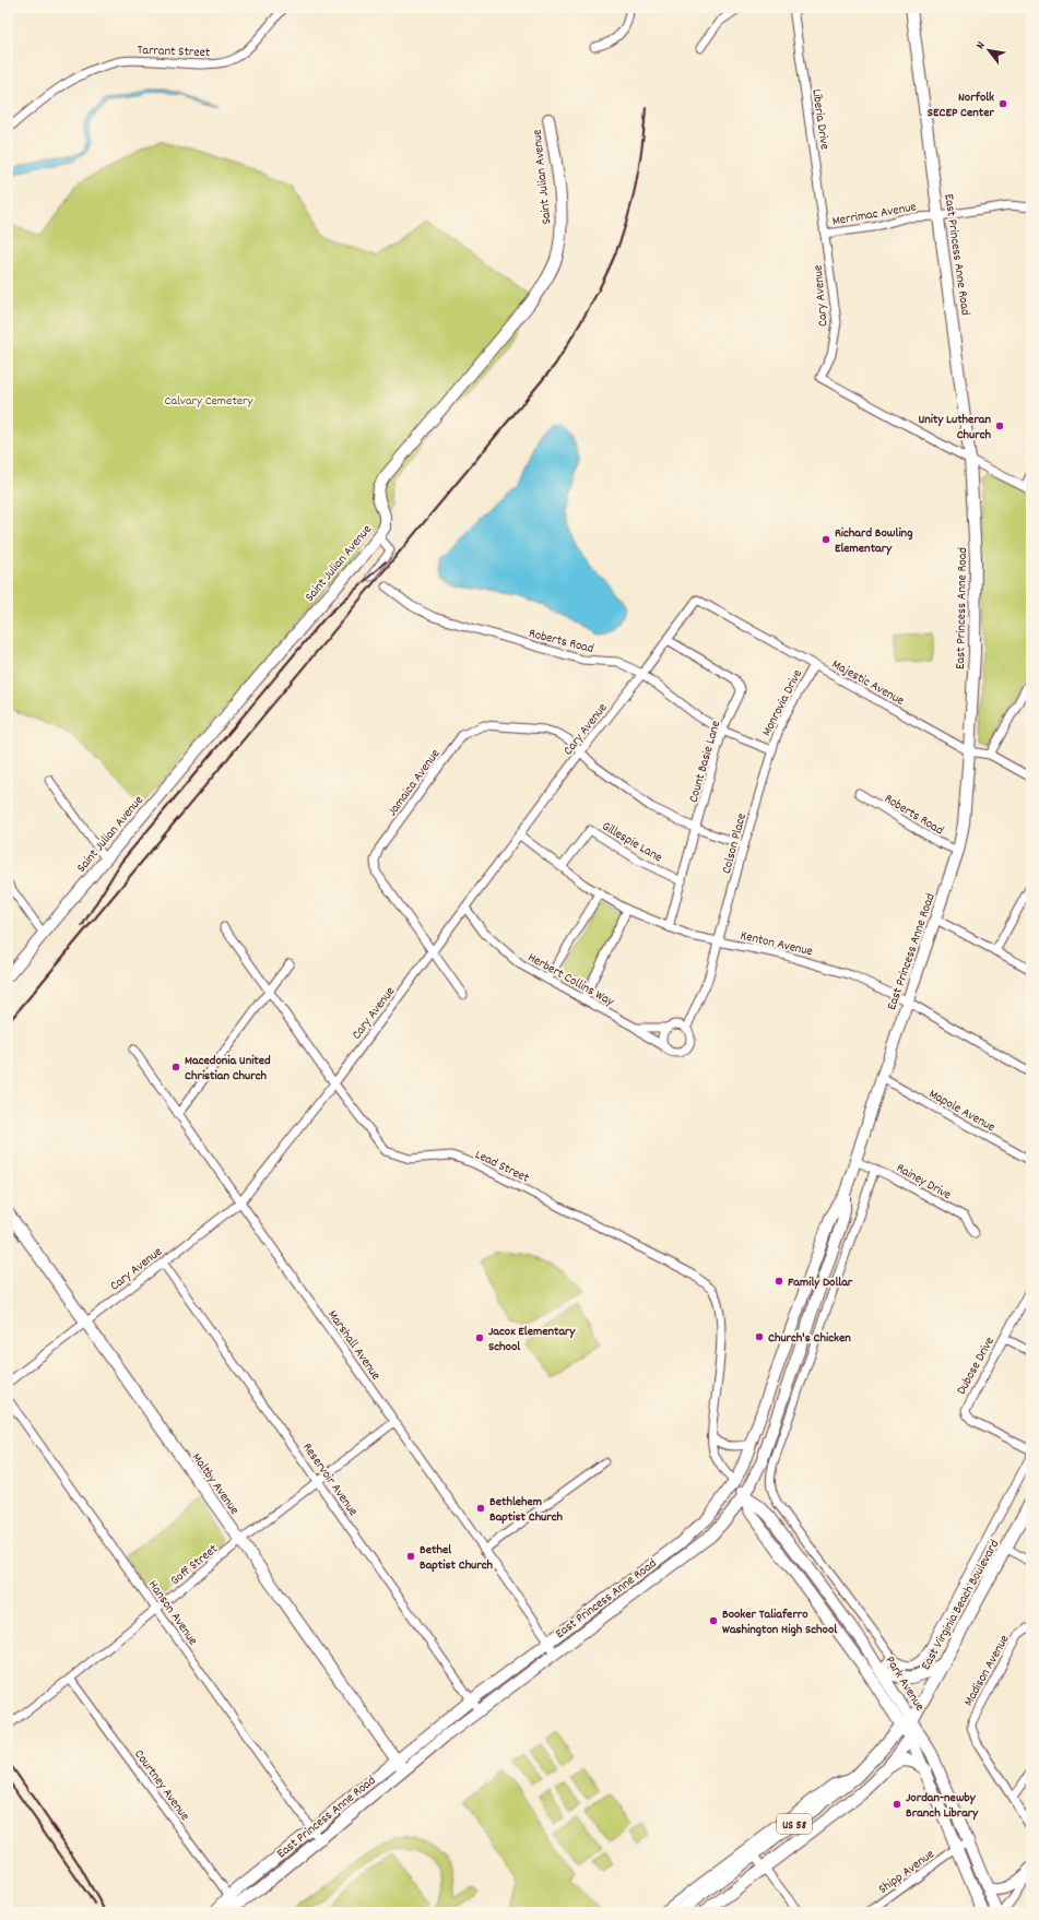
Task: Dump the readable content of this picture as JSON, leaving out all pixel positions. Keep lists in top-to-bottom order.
{
  "streets": {
    "main road": [
      "Saint Julian Avenue",
      "East Princess Anne Road",
      "Maltby Avenue",
      "East Virginia Beach Boulevard",
      "Park Avenue",
      "US 58"
    ],
    "street": [
      "Tarrant Street",
      "Liberia Drive",
      "Merrimac Avenue",
      "Cary Avenue",
      "Roberts Road",
      "Majestic Avenue",
      "Monrovia Drive",
      "Count Basie Lane",
      "Jamaica Avenue",
      "Gillespie Lane",
      "Colson Place",
      "Kenton Avenue",
      "Herbert Collins Way",
      "Mapole Avenue",
      "Lead Street",
      "Rainey Drive",
      "Marshall Avenue",
      "Dubose Drive",
      "Reservoir Avenue",
      "Goff Street",
      "Hanson Avenue",
      "Madison Avenue",
      "Courtney Avenue",
      "Shipp Avenue"
    ]
  },
  "crossings": [
    ["Liberia Drive", "Merrimac Avenue"],
    ["Liberia Drive", "Cary Avenue"],
    ["Merrimac Avenue", "East Princess Anne Road"],
    ["Merrimac Avenue", "Cary Avenue"],
    ["East Princess Anne Road", "Cary Avenue"],
    ["East Princess Anne Road", "Roberts Road"],
    ["East Princess Anne Road", "Majestic Avenue"],
    ["East Princess Anne Road", "Kenton Avenue"],
    ["East Princess Anne Road", "Mapole Avenue"],
    ["East Princess Anne Road", "Lead Street"],
    ["East Princess Anne Road", "Rainey Drive"],
    ["East Princess Anne Road", "Marshall Avenue"],
    ["East Princess Anne Road", "Reservoir Avenue"],
    ["East Princess Anne Road", "Maltby Avenue"],
    ["East Princess Anne Road", "Hanson Avenue"],
    ["East Princess Anne Road", "Park Avenue"],
    ["East Princess Anne Road", "Courtney Avenue"],
    ["Cary Avenue", "Roberts Road"],
    ["Cary Avenue", "Majestic Avenue"],
    ["Cary Avenue", "Count Basie Lane"],
    ["Cary Avenue", "Jamaica Avenue"],
    ["Cary Avenue", "Kenton Avenue"],
    ["Cary Avenue", "Herbert Collins Way"],
    ["Cary Avenue", "Lead Street"],
    ["Cary Avenue", "Marshall Avenue"],
    ["Cary Avenue", "Reservoir Avenue"],
    ["Cary Avenue", "Maltby Avenue"],
    ["Roberts Road", "Monrovia Drive"],
    ["Roberts Road", "Count Basie Lane"],
    ["Roberts Road", "Colson Place"],
    ["Majestic Avenue", "Monrovia Drive"],
    ["Monrovia Drive", "Colson Place"],
    ["Count Basie Lane", "Jamaica Avenue"],
    ["Count Basie Lane", "Gillespie Lane"],
    ["Count Basie Lane", "Kenton Avenue"],
    ["Jamaica Avenue", "Colson Place"],
    ["Gillespie Lane", "Kenton Avenue"],
    ["Colson Place", "Kenton Avenue"],
    ["Colson Place", "Herbert Collins Way"],
    ["Kenton Avenue", "Herbert Collins Way"],
    ["Lead Street", "Park Avenue"],
    ["Marshall Avenue", "Goff Street"],
    ["Reservoir Avenue", "Goff Street"],
    ["Maltby Avenue", "Goff Street"],
    ["Goff Street", "Hanson Avenue"],
    ["Goff Street", "Courtney Avenue"],
    ["East Virginia Beach Boulevard", "Park Avenue"],
    ["Park Avenue", "Shipp Avenue"]
  ],
  "parks": ["Calvary Cemetery"],
  "places": [
    "Norfolk SECEP Center",
    "Unity Lutheran Church",
    "Richard Bowling Elementary",
    "Macedonia United Christian Church",
    "Family Dollar",
    "Church's Chicken",
    "Jacox Elementary School",
    "Bethlehem Baptist Church",
    "Bethel Baptist Church",
    "Booker Taliaferro Washington High School",
    "Jordan-newby Branch Library"
  ],
  "north": "top left"
}
